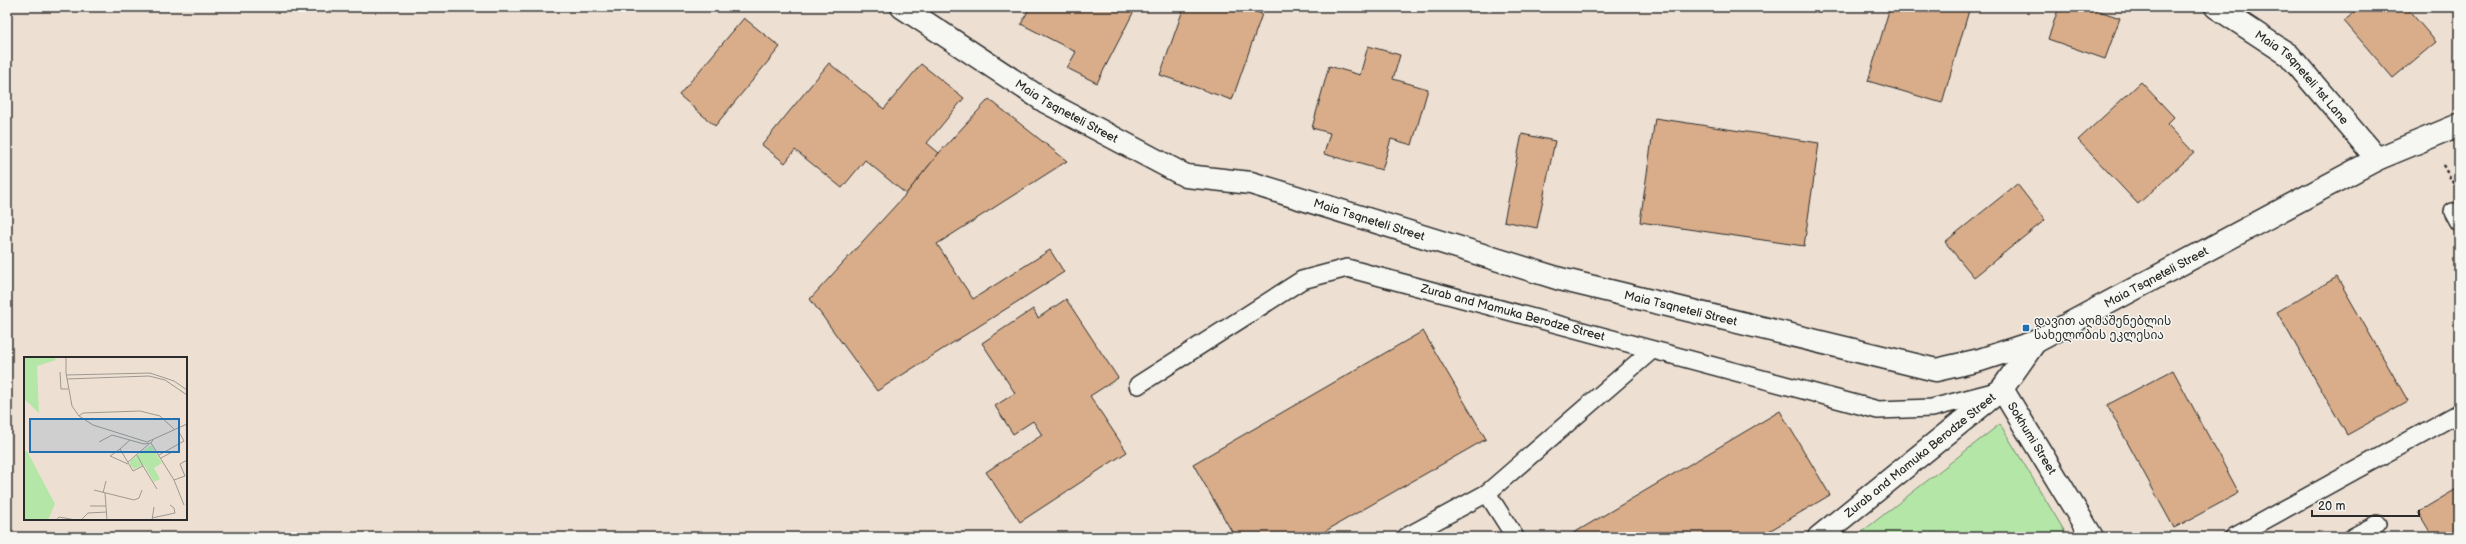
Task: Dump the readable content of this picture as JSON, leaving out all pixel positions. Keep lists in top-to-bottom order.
{
  "streets": {
    "street": [
      "Maia Tsqneteli 1st Lane",
      "Maia Tsqneteli Street",
      "Zurab and Mamuka Berodze Street",
      "Sokhumi Street"
    ]
  },
  "crossings": [
    ["Maia Tsqneteli 1st Lane", "Maia Tsqneteli Street"],
    ["Maia Tsqneteli Street", "Sokhumi Street"],
    ["Zurab and Mamuka Berodze Street", "Sokhumi Street"]
  ],
  "places": {
    "transit": ["დავით აღმაშენებლის სახელობის ეკლესია"]
  },
  "scale_bar": "20 m"
}
